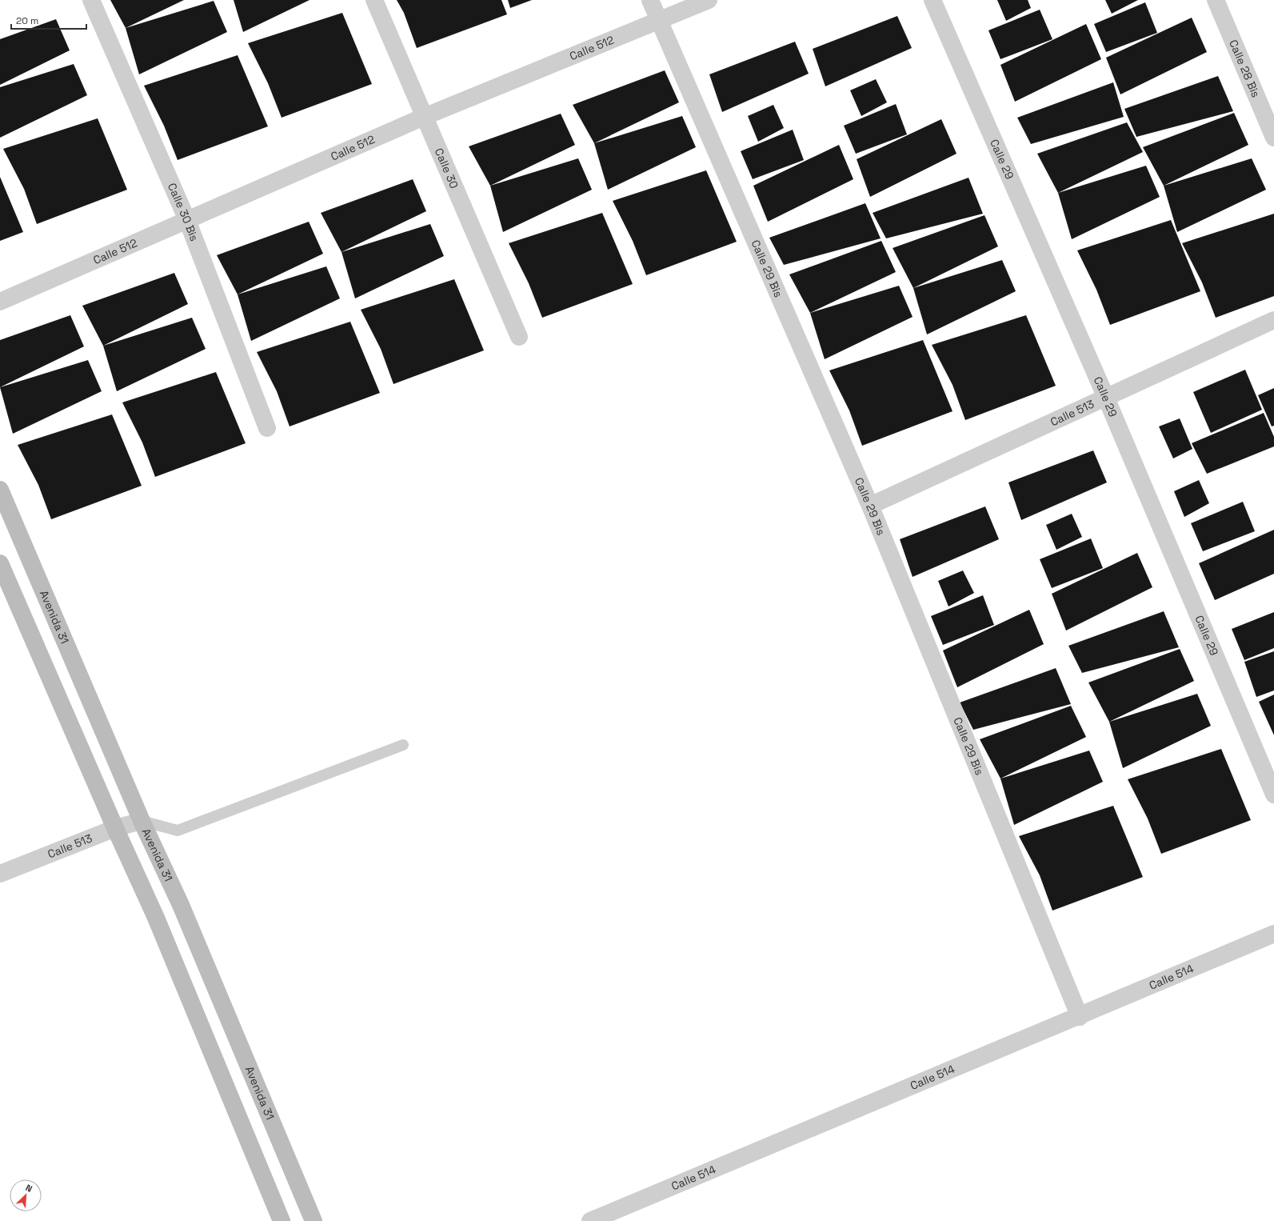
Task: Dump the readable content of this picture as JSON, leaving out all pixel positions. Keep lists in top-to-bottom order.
{
  "streets": {
    "street": [
      "Calle 512",
      "Calle 28 Bis",
      "Calle 29",
      "Calle 30",
      "Calle 30 Bis",
      "Calle 29 Bis",
      "Calle 513",
      "Avenida 31",
      "Calle 514"
    ]
  },
  "crossings": [
    ["Calle 512", "Calle 30"],
    ["Calle 512", "Calle 30 Bis"],
    ["Calle 512", "Calle 29 Bis"],
    ["Calle 29", "Calle 513"],
    ["Calle 29 Bis", "Calle 513"],
    ["Calle 29 Bis", "Calle 514"],
    ["Calle 513", "Avenida 31"]
  ],
  "scale_bar": "20 m",
  "north": "top right"
}
